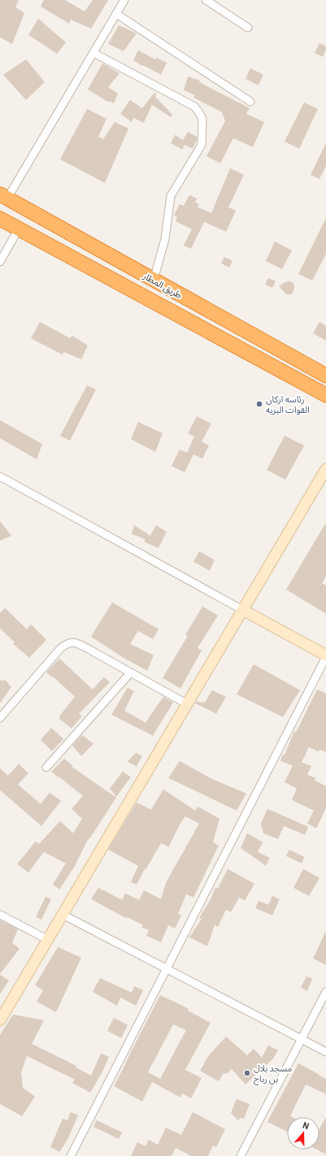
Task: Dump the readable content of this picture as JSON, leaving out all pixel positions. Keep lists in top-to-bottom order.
{
  "streets": {
    "highway": ["طريق المطار"]
  },
  "places": ["رئاسه اركان القوات البريه", "مسجد بلال بن رباح"],
  "north": "top"
}
